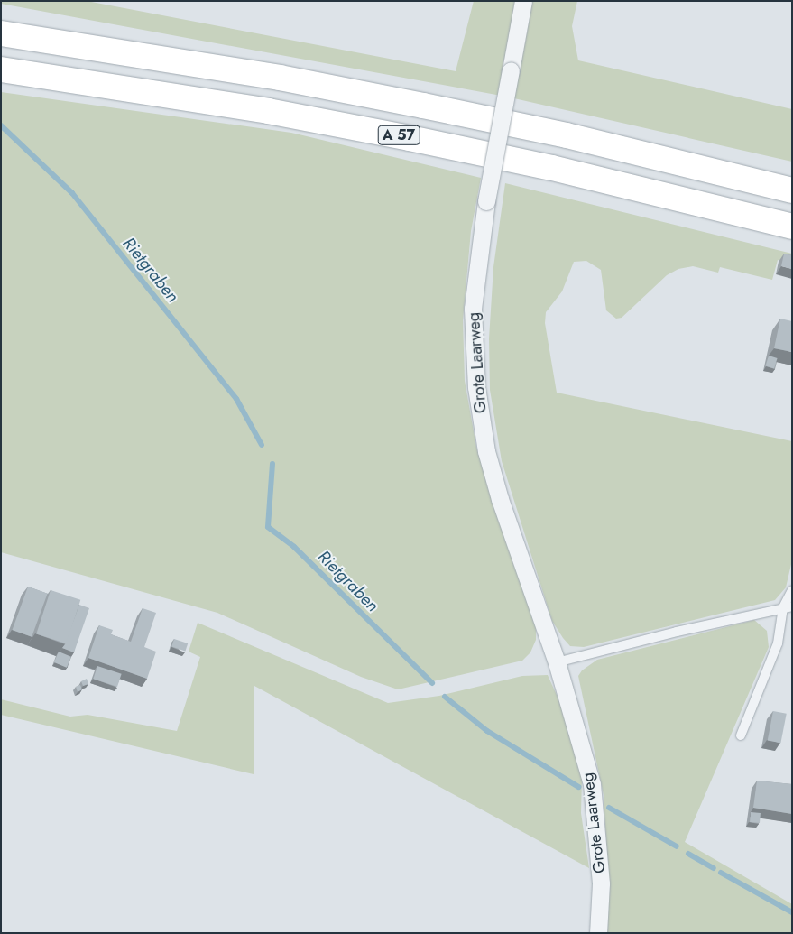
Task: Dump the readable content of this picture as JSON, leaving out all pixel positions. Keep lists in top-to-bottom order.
{
  "streets": {
    "highway": ["A 57"],
    "street": ["Grote Laarweg"]
  },
  "water": ["Rietgraben"]
}
